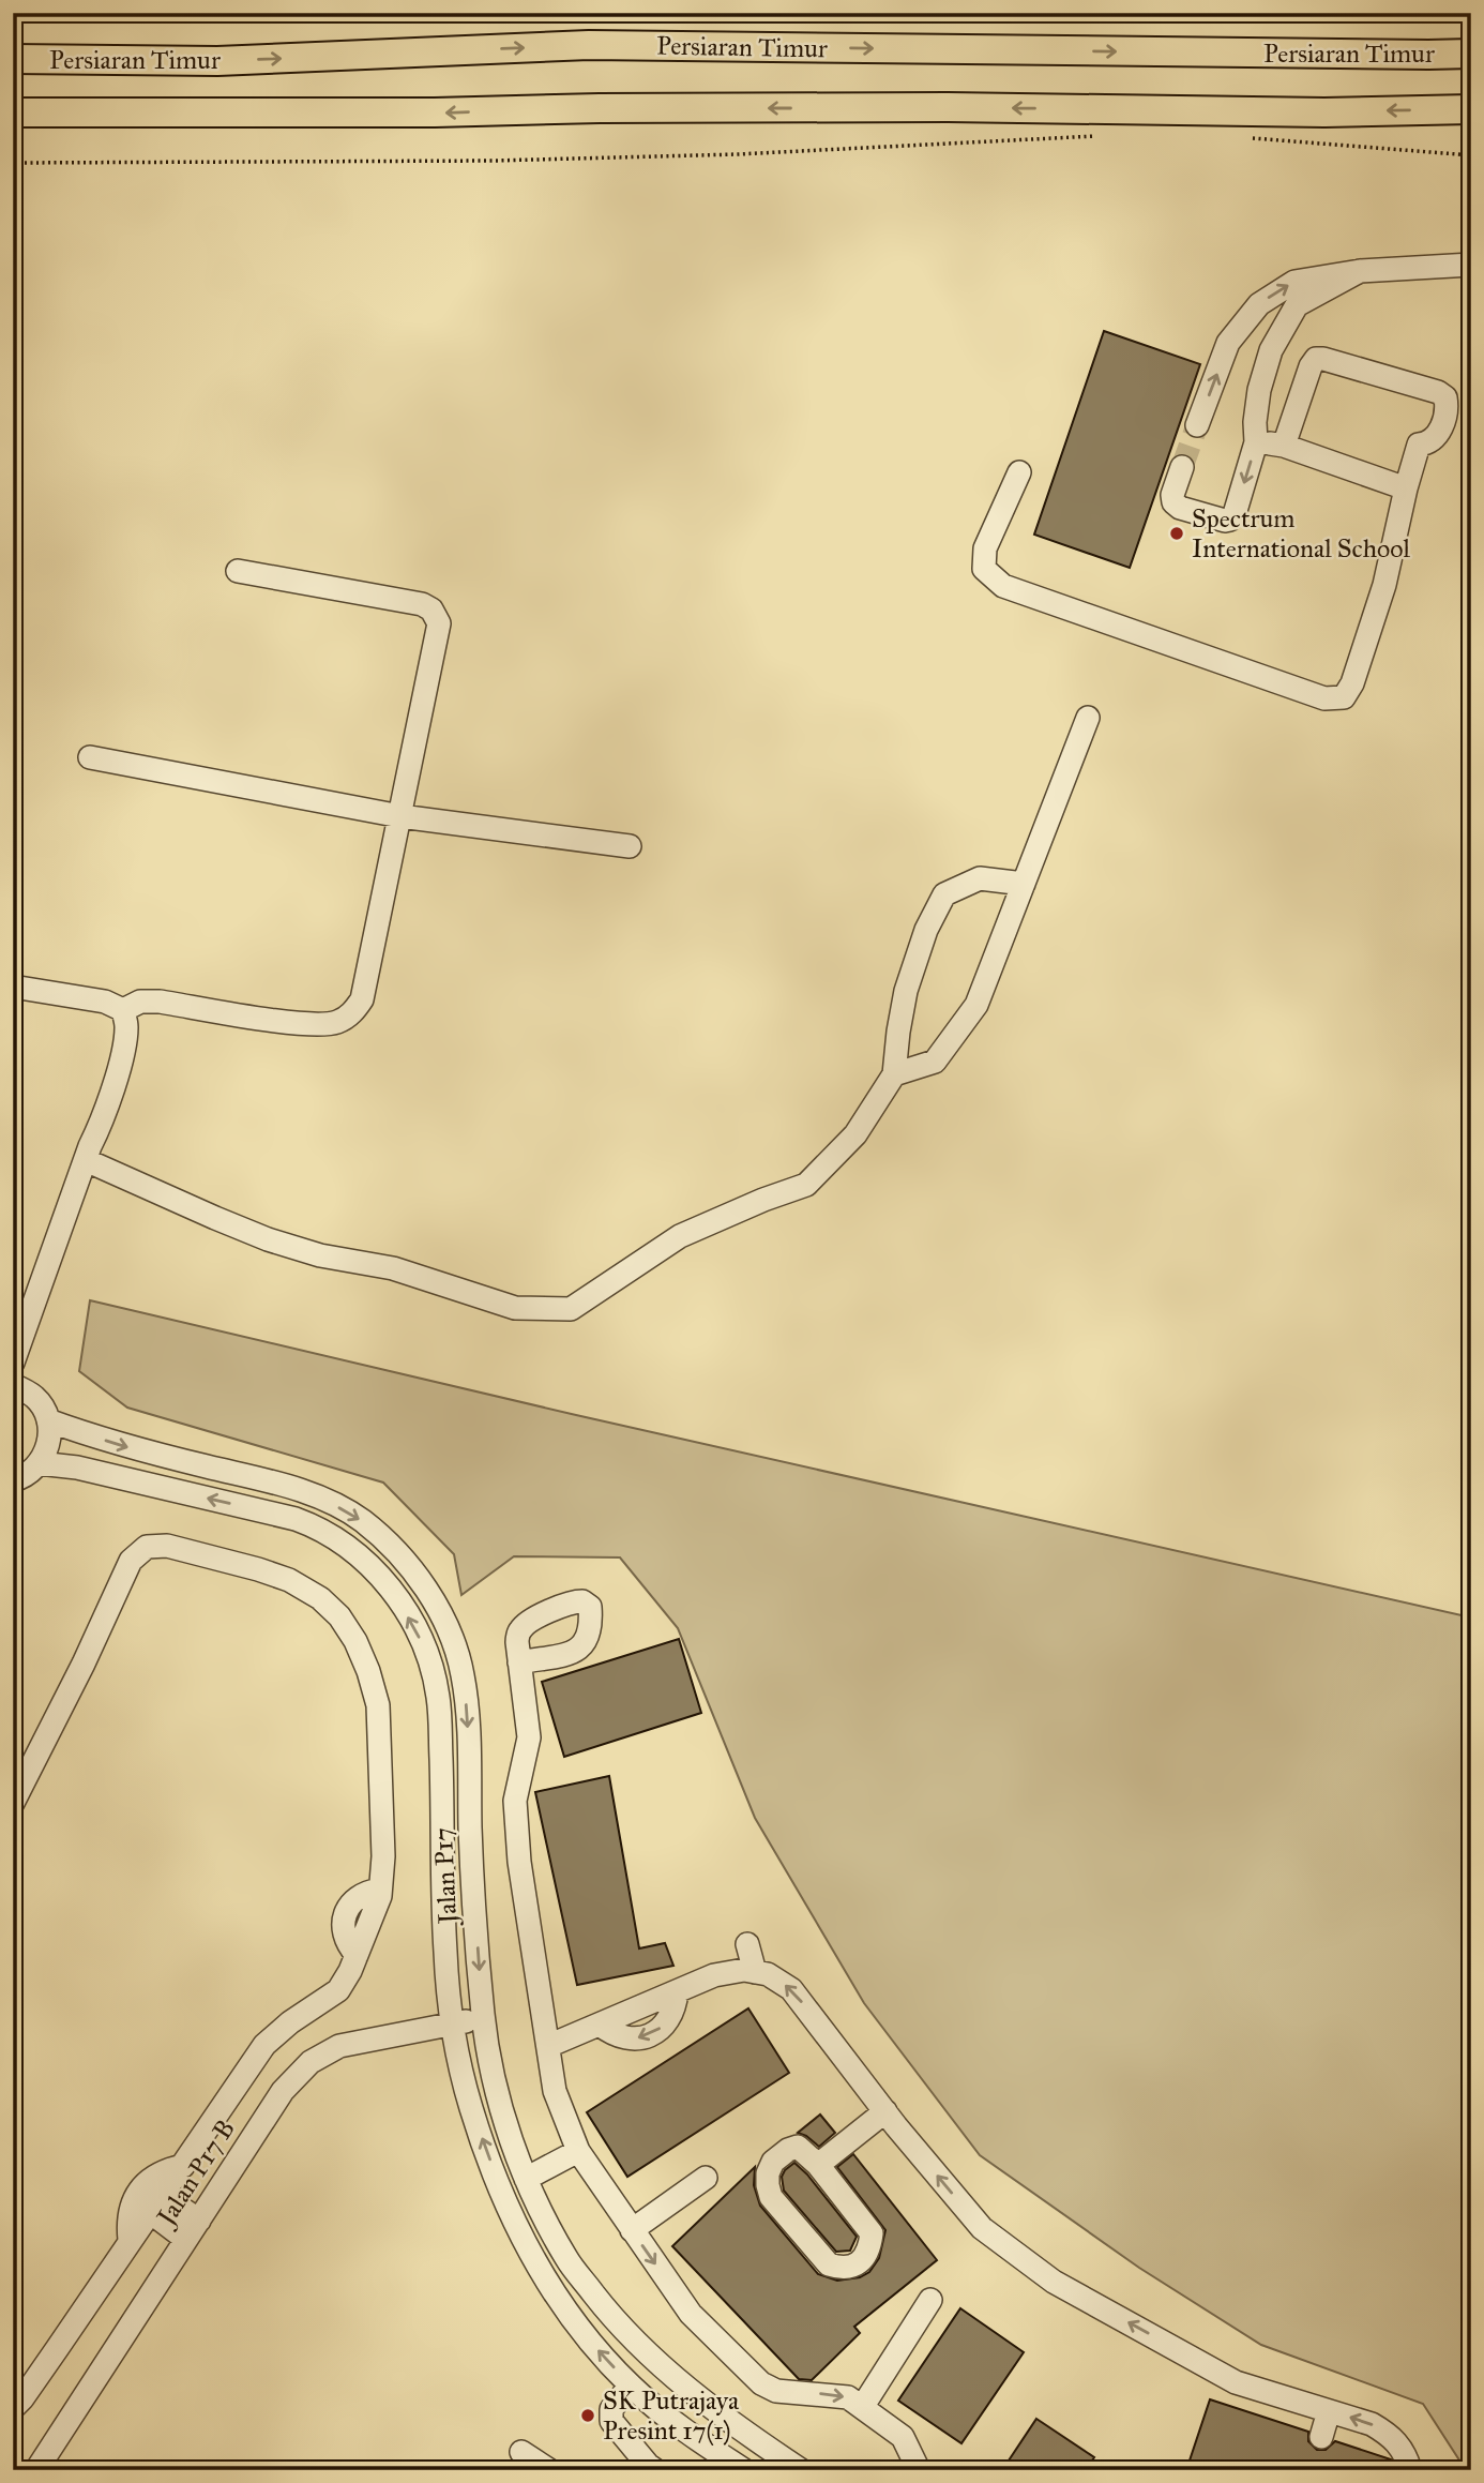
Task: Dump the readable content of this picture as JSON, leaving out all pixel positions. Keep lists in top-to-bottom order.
{
  "streets": {
    "main road": ["Persiaran Timur"],
    "street": ["Jalan P17", "Jalan P17 B"]
  },
  "crossings": [
    ["Jalan P17", "Jalan P17 B"]
  ],
  "places": ["Spectrum International School", "SK Putrajaya Presint 17(1)"]
}
